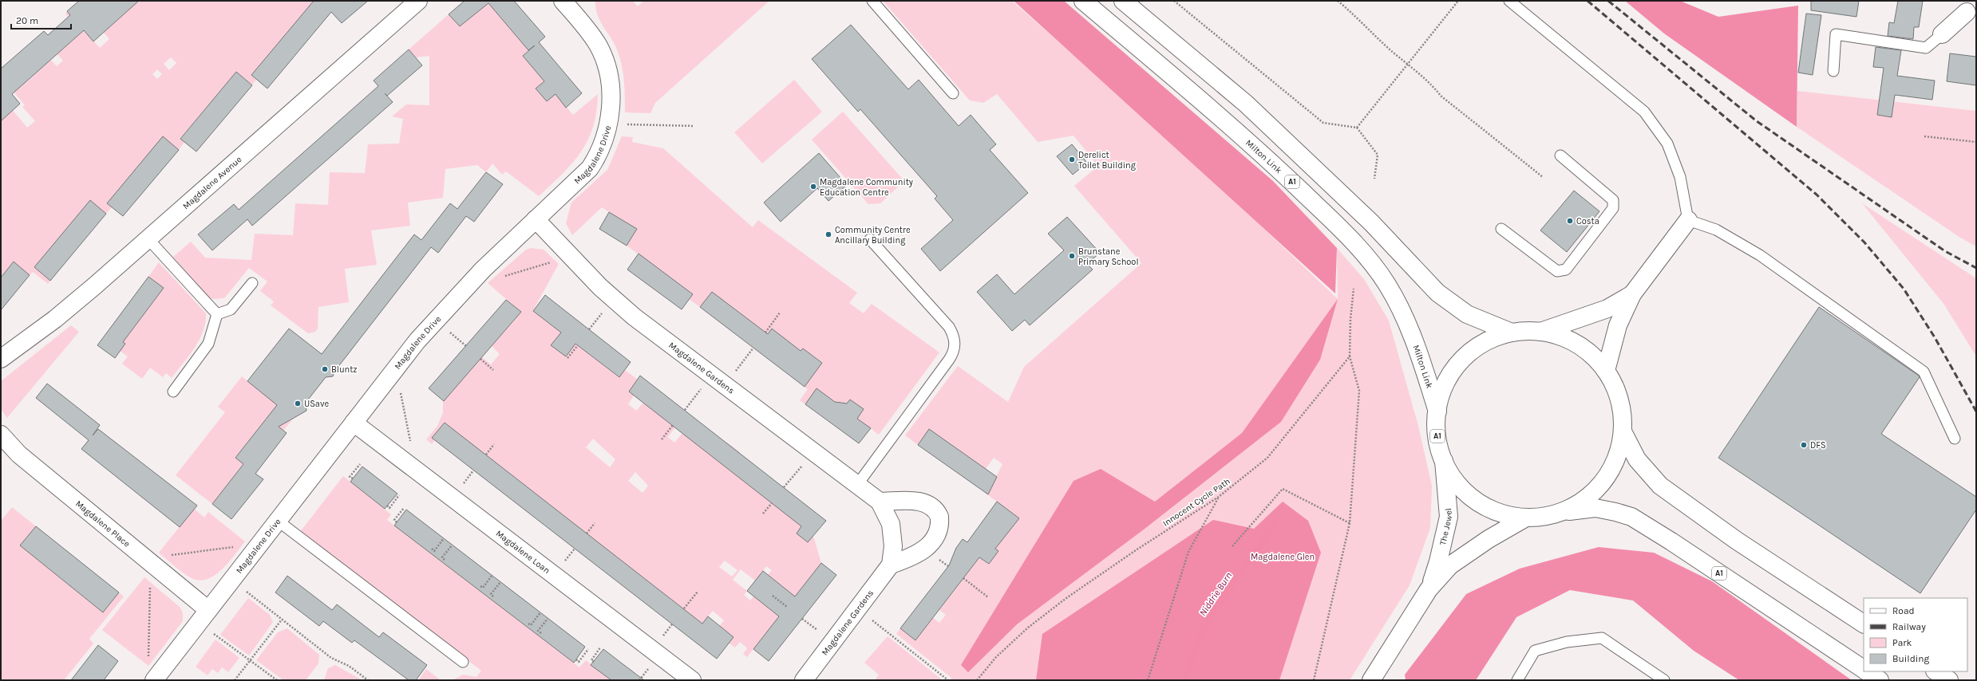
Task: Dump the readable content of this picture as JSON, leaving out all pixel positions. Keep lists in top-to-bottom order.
{
  "streets": {
    "street": [
      "Magdalene Drive",
      "Milton Link",
      "A1",
      "Magdalene Avenue",
      "Magdalene Gardens",
      "Magdalene Place",
      "The Jewel",
      "Magdalene Loan"
    ],
    "path": ["Innocent Cycle Path"]
  },
  "crossings": [
    ["Magdalene Drive", "Magdalene Gardens"],
    ["Magdalene Drive", "Magdalene Place"],
    ["Magdalene Drive", "Magdalene Loan"],
    ["Milton Link", "A1"],
    ["A1", "The Jewel"]
  ],
  "water": ["Niddrie Burn"],
  "parks": ["Magdalene Glen"],
  "places": [
    "Derelict Toilet Building",
    "Magdalene Community Education Centre",
    "Costa",
    "Community Centre Ancillary Building",
    "Brunstane Primary School",
    "Bluntz",
    "USave",
    "DFS"
  ],
  "legend": [
    "Road",
    "Railway",
    "Park",
    "Building"
  ],
  "scale_bar": "20 m"
}
